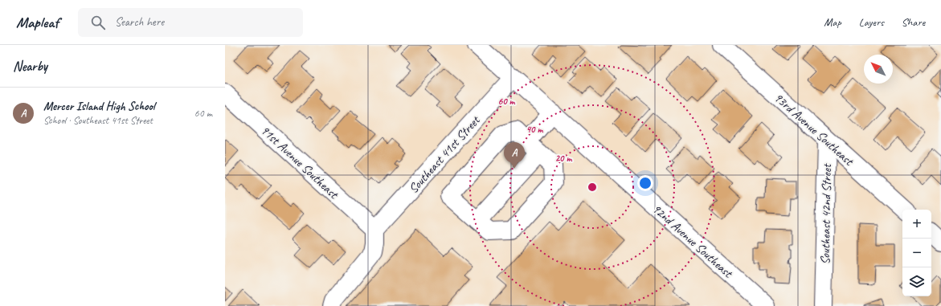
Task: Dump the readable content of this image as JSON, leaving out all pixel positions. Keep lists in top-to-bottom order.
{
  "streets": {
    "street": [
      "93rd Avenue Southeast",
      "Southeast 41st Street",
      "91st Avenue Southeast",
      "Southeast 42nd Street",
      "92nd Avenue Southeast"
    ]
  },
  "crossings": [
    ["93rd Avenue Southeast", "Southeast 42nd Street"],
    ["Southeast 41st Street", "91st Avenue Southeast"],
    ["Southeast 41st Street", "92nd Avenue Southeast"]
  ],
  "north": "top left",
  "page": {
    "header": "Mapleaf",
    "search": "Search here",
    "nav": ["Map", "Layers", "Share"],
    "heading": "Nearby",
    "list": [
      {
        "mark": "A",
        "name": "Mercer Island High School",
        "note": "School · Southeast 41st Street",
        "value": "60 m"
      }
    ],
    "pins": "A",
    "map_buttons": ["+", "−"]
  },
  "rings": ["60 m", "40 m", "20 m"]
}
